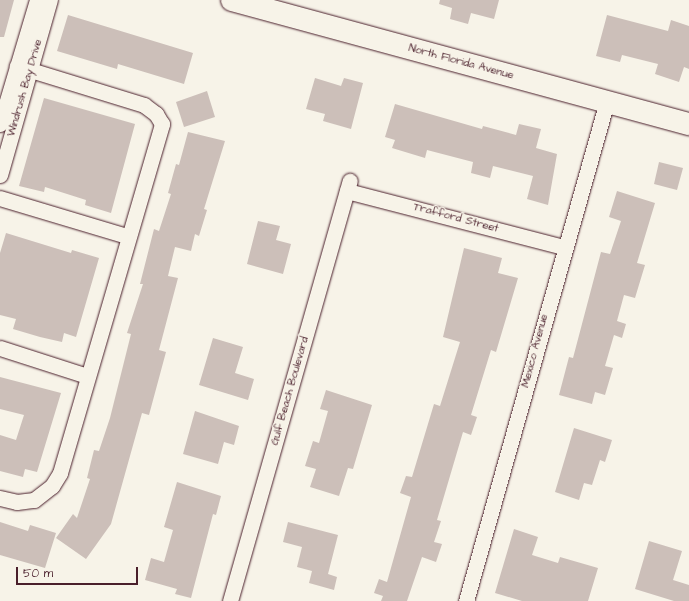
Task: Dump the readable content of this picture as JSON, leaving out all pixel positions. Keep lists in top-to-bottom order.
{
  "streets": {
    "street": [
      "North Florida Avenue",
      "Windrush Bay Drive",
      "Trafford Street",
      "Mexico Avenue",
      "Gulf Beach Boulevard"
    ]
  },
  "crossings": [
    ["North Florida Avenue", "Mexico Avenue"],
    ["Trafford Street", "Mexico Avenue"],
    ["Trafford Street", "Gulf Beach Boulevard"]
  ],
  "scale_bar": "50 m"
}
